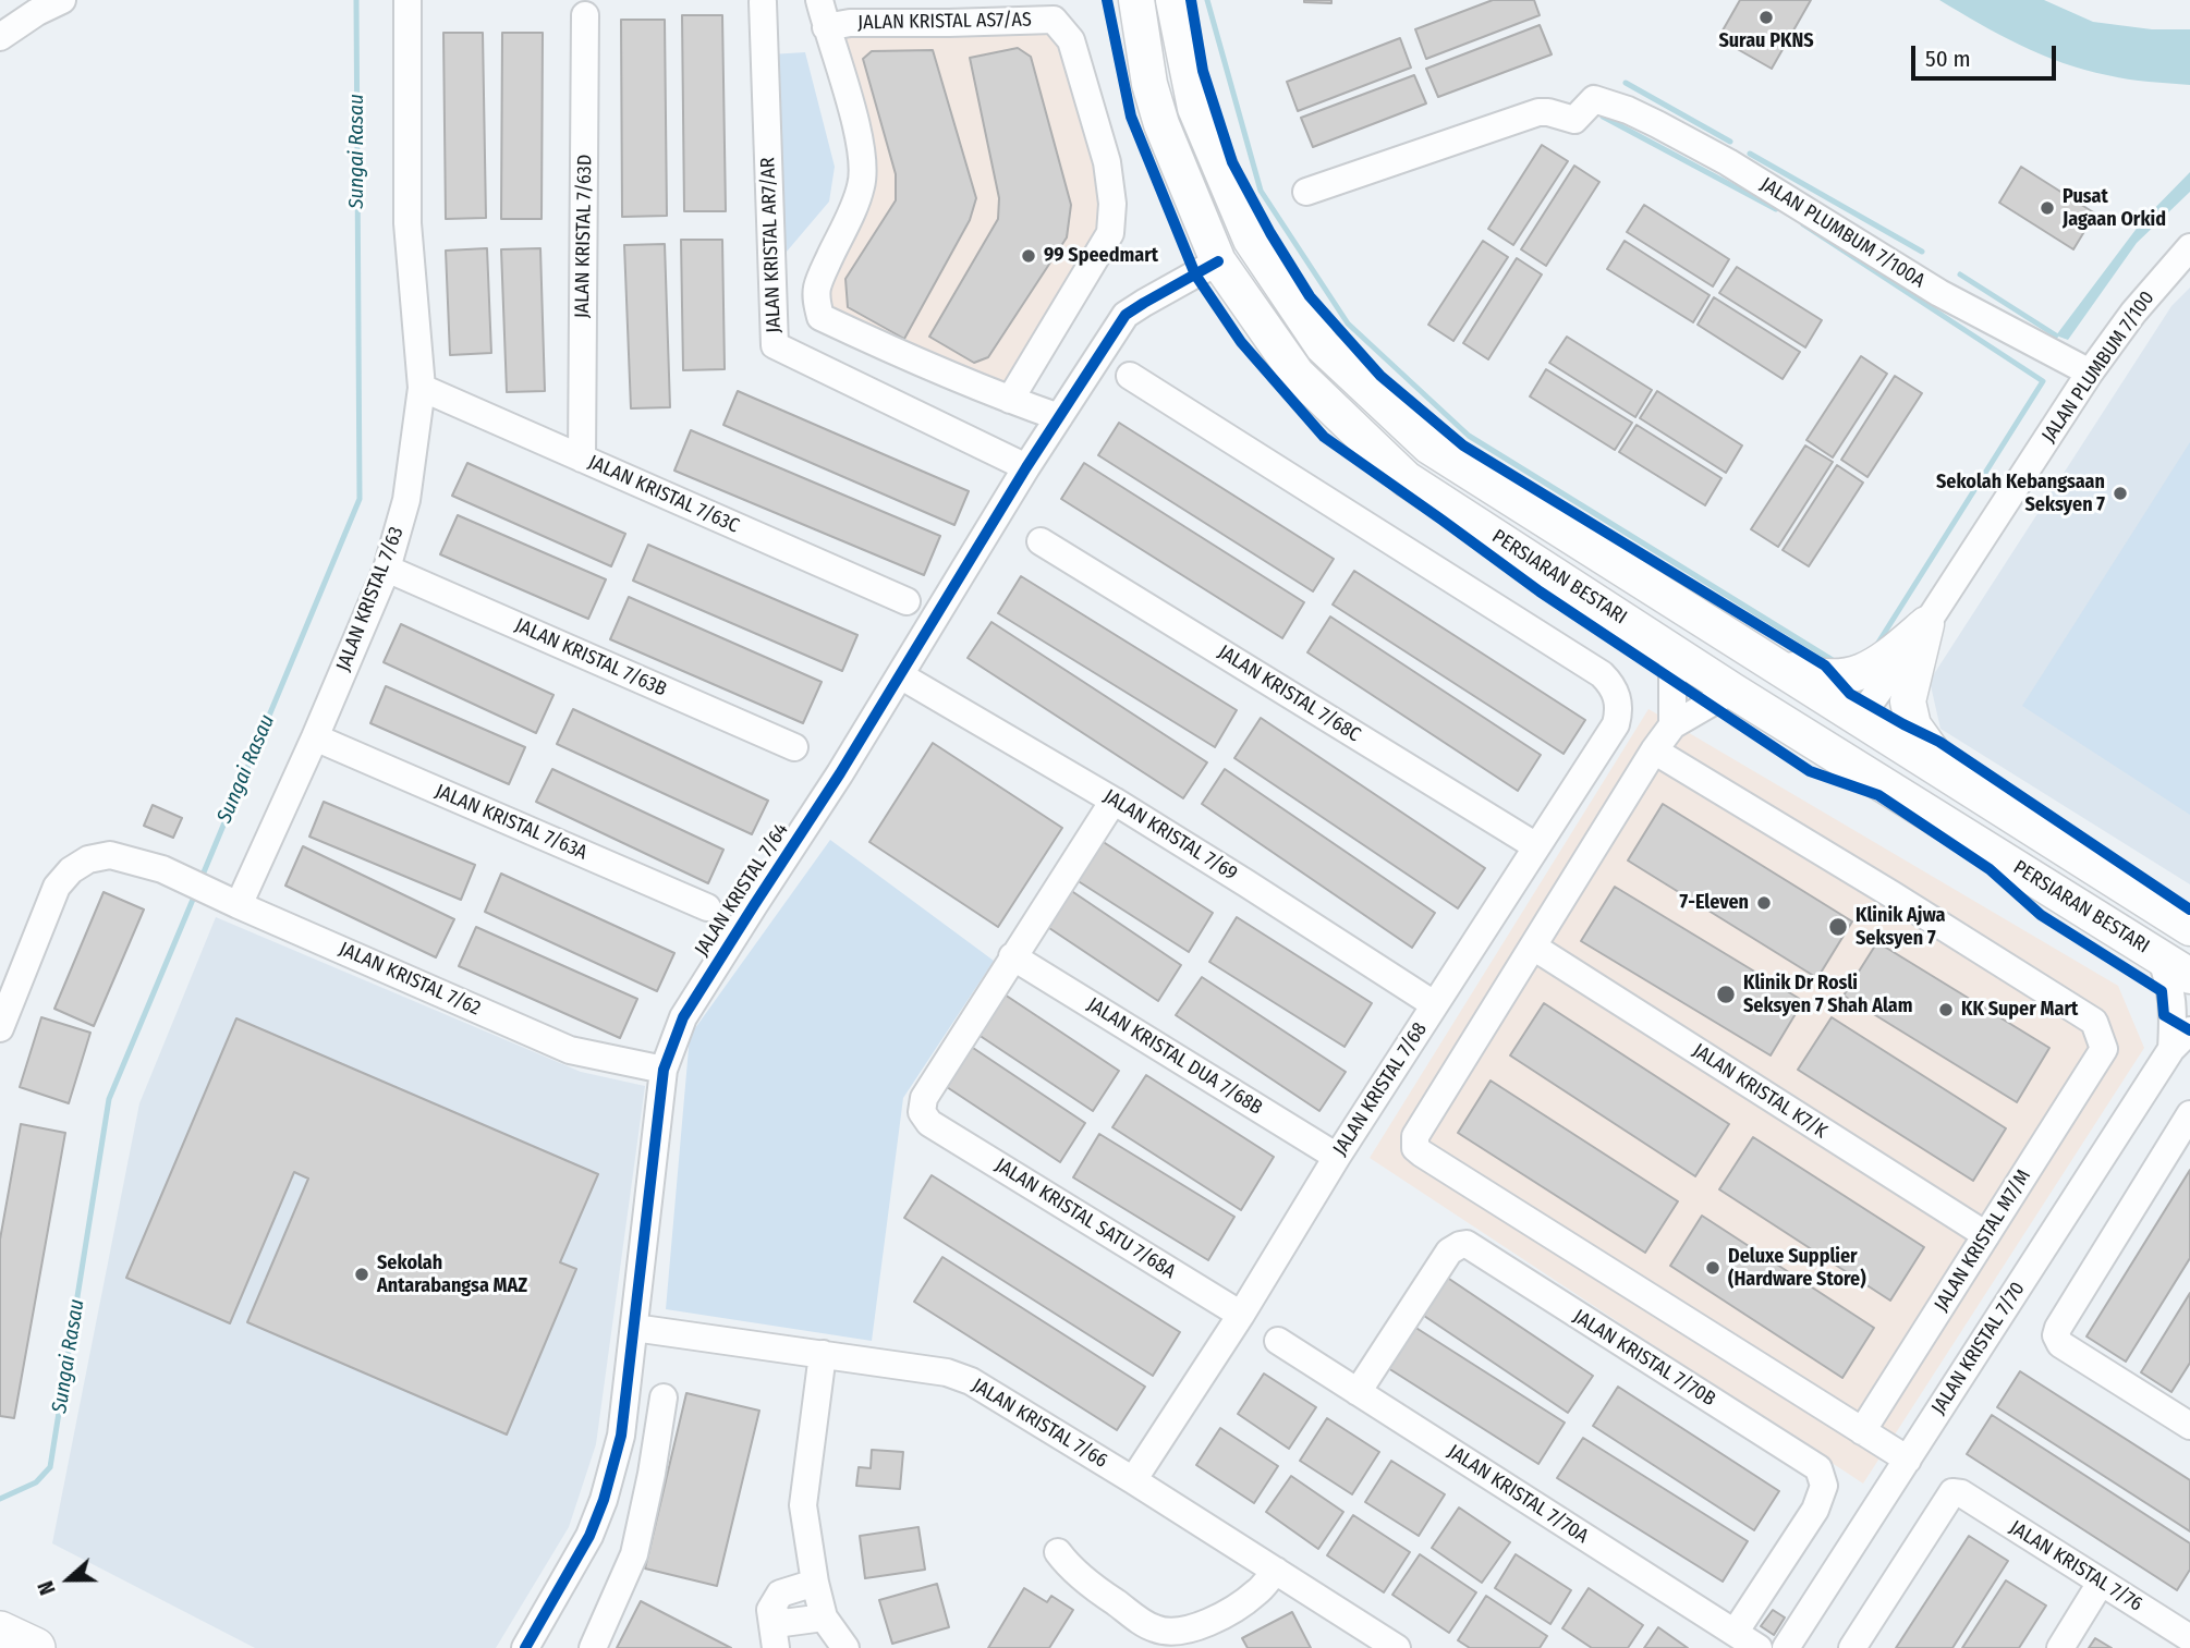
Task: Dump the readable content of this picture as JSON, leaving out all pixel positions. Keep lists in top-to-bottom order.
{
  "streets": {
    "main road": ["PERSIARAN BESTARI"],
    "street": [
      "JALAN KRISTAL AS7/AS",
      "JALAN PLUMBUM 7/100A",
      "JALAN KRISTAL 7/63D",
      "JALAN KRISTAL AR7/AR",
      "JALAN PLUMBUM 7/100",
      "JALAN KRISTAL 7/63C",
      "JALAN KRISTAL 7/63",
      "JALAN KRISTAL 7/63B",
      "JALAN KRISTAL 7/68C",
      "JALAN KRISTAL 7/63A",
      "JALAN KRISTAL 7/69",
      "JALAN KRISTAL 7/64",
      "JALAN KRISTAL 7/62",
      "JALAN KRISTAL DUA 7/68B",
      "JALAN KRISTAL 7/68",
      "JALAN KRISTAL K7/K",
      "JALAN KRISTAL SATU 7/68A",
      "JALAN KRISTAL M7/M",
      "JALAN KRISTAL 7/70",
      "JALAN KRISTAL 7/70B",
      "JALAN KRISTAL 7/66",
      "JALAN KRISTAL 7/70A",
      "JALAN KRISTAL 7/76"
    ]
  },
  "crossings": [
    ["JALAN PLUMBUM 7/100A", "JALAN PLUMBUM 7/100"],
    ["JALAN KRISTAL 7/63D", "JALAN KRISTAL 7/63C"],
    ["JALAN KRISTAL AR7/AR", "JALAN KRISTAL 7/64"],
    ["JALAN PLUMBUM 7/100", "PERSIARAN BESTARI"],
    ["JALAN KRISTAL 7/63C", "JALAN KRISTAL 7/63"],
    ["PERSIARAN BESTARI", "JALAN KRISTAL 7/64"],
    ["JALAN KRISTAL 7/63", "JALAN KRISTAL 7/63B"],
    ["JALAN KRISTAL 7/63", "JALAN KRISTAL 7/63A"],
    ["JALAN KRISTAL 7/63", "JALAN KRISTAL 7/62"],
    ["JALAN KRISTAL 7/68C", "JALAN KRISTAL 7/68"],
    ["JALAN KRISTAL 7/69", "JALAN KRISTAL 7/64"],
    ["JALAN KRISTAL 7/69", "JALAN KRISTAL 7/68"],
    ["JALAN KRISTAL 7/64", "JALAN KRISTAL 7/62"],
    ["JALAN KRISTAL 7/64", "JALAN KRISTAL 7/66"],
    ["JALAN KRISTAL DUA 7/68B", "JALAN KRISTAL 7/68"],
    ["JALAN KRISTAL DUA 7/68B", "JALAN KRISTAL SATU 7/68A"],
    ["JALAN KRISTAL 7/68", "JALAN KRISTAL SATU 7/68A"],
    ["JALAN KRISTAL 7/68", "JALAN KRISTAL 7/66"],
    ["JALAN KRISTAL K7/K", "JALAN KRISTAL M7/M"],
    ["JALAN KRISTAL 7/70B", "JALAN KRISTAL 7/70A"]
  ],
  "water": ["Sungai Rasau"],
  "places": [
    "Surau PKNS",
    "Pusat Jagaan Orkid",
    "99 Speedmart",
    "Sekolah Kebangsaan Seksyen 7",
    "7-Eleven",
    "Klinik Ajwa Seksyen 7",
    "Klinik Dr Rosli Seksyen 7 Shah Alam",
    "KK Super Mart",
    "Deluxe Supplier (Hardware Store)",
    "Sekolah Antarabangsa MAZ"
  ],
  "scale_bar": "50 m",
  "north": "left"
}
